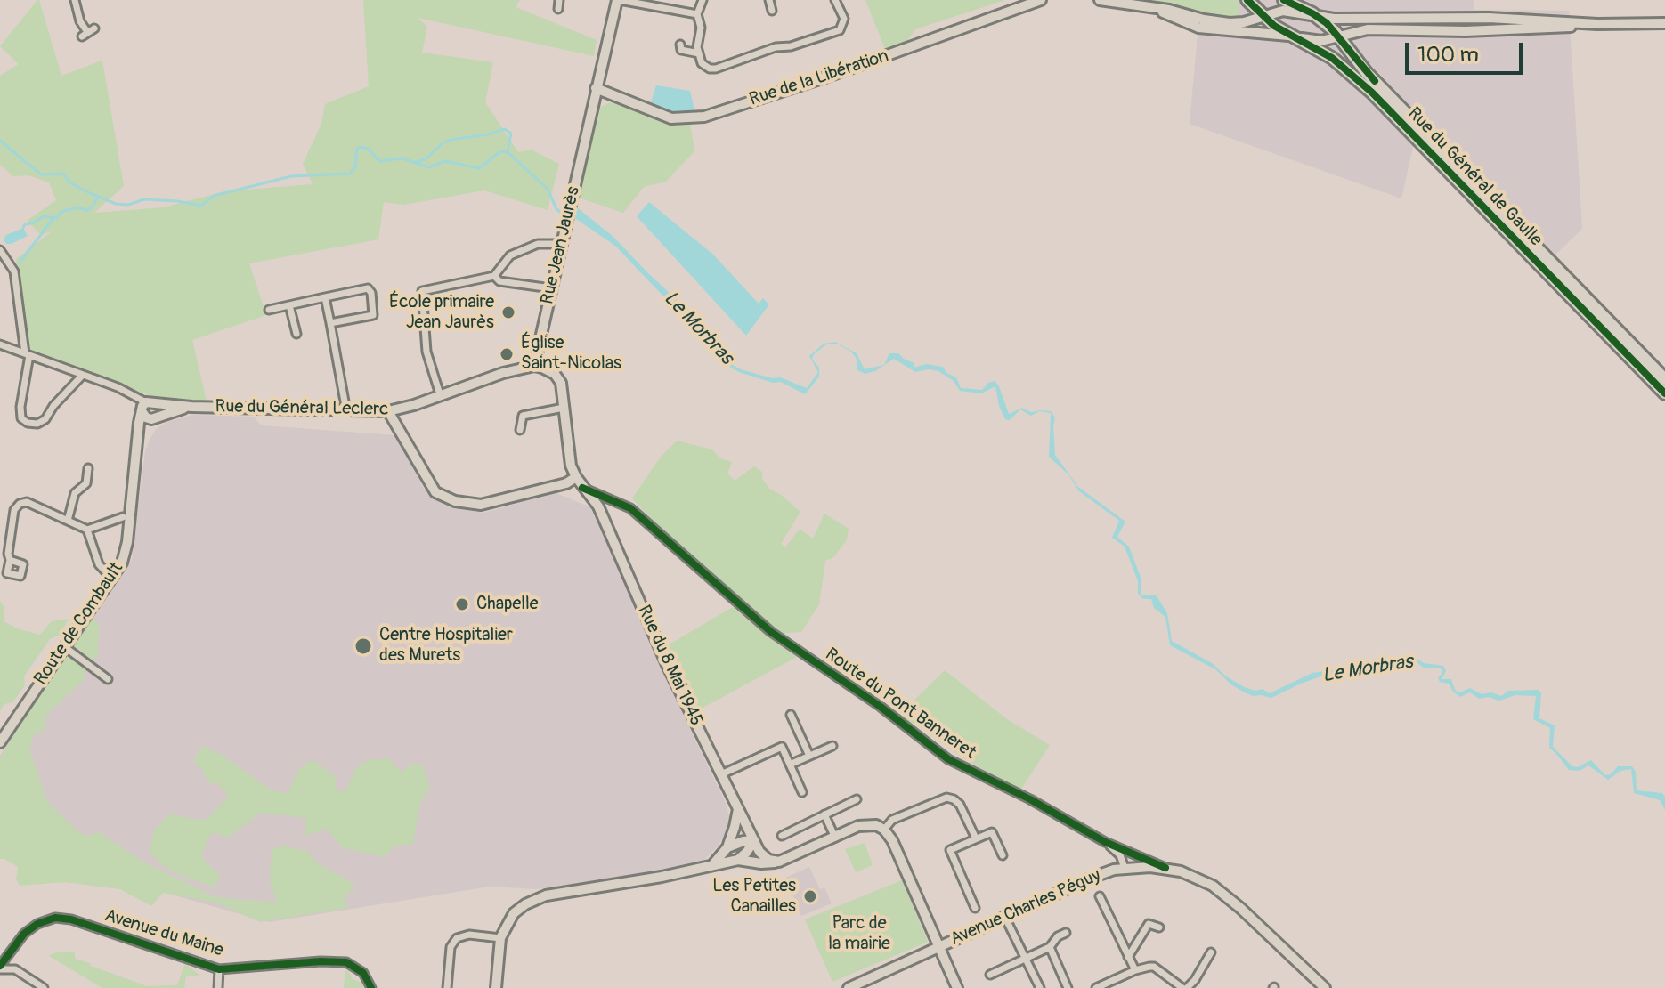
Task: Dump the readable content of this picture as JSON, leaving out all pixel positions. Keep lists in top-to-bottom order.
{
  "streets": {
    "main road": [
      "Rue de la Libération",
      "Rue du Général de Gaulle",
      "Rue Jean Jaurès",
      "Rue du Général Leclerc",
      "Route de Combault",
      "Rue du 8 Mai 1945",
      "Avenue Charles Péguy"
    ],
    "street": ["Route du Pont Banneret", "Avenue du Maine"]
  },
  "crossings": [
    ["Rue de la Libération", "Rue Jean Jaurès"],
    ["Rue Jean Jaurès", "Rue du Général Leclerc"],
    ["Rue du Général Leclerc", "Route de Combault"],
    ["Rue du 8 Mai 1945", "Route du Pont Banneret"],
    ["Route du Pont Banneret", "Avenue Charles Péguy"]
  ],
  "water": ["Le Morbras"],
  "parks": ["Parc de la mairie"],
  "places": [
    "École primaire Jean Jaurès",
    "Église Saint-Nicolas",
    "Chapelle",
    "Centre Hospitalier des Murets",
    "Les Petites Canailles"
  ],
  "scale_bar": "100 m"
}
